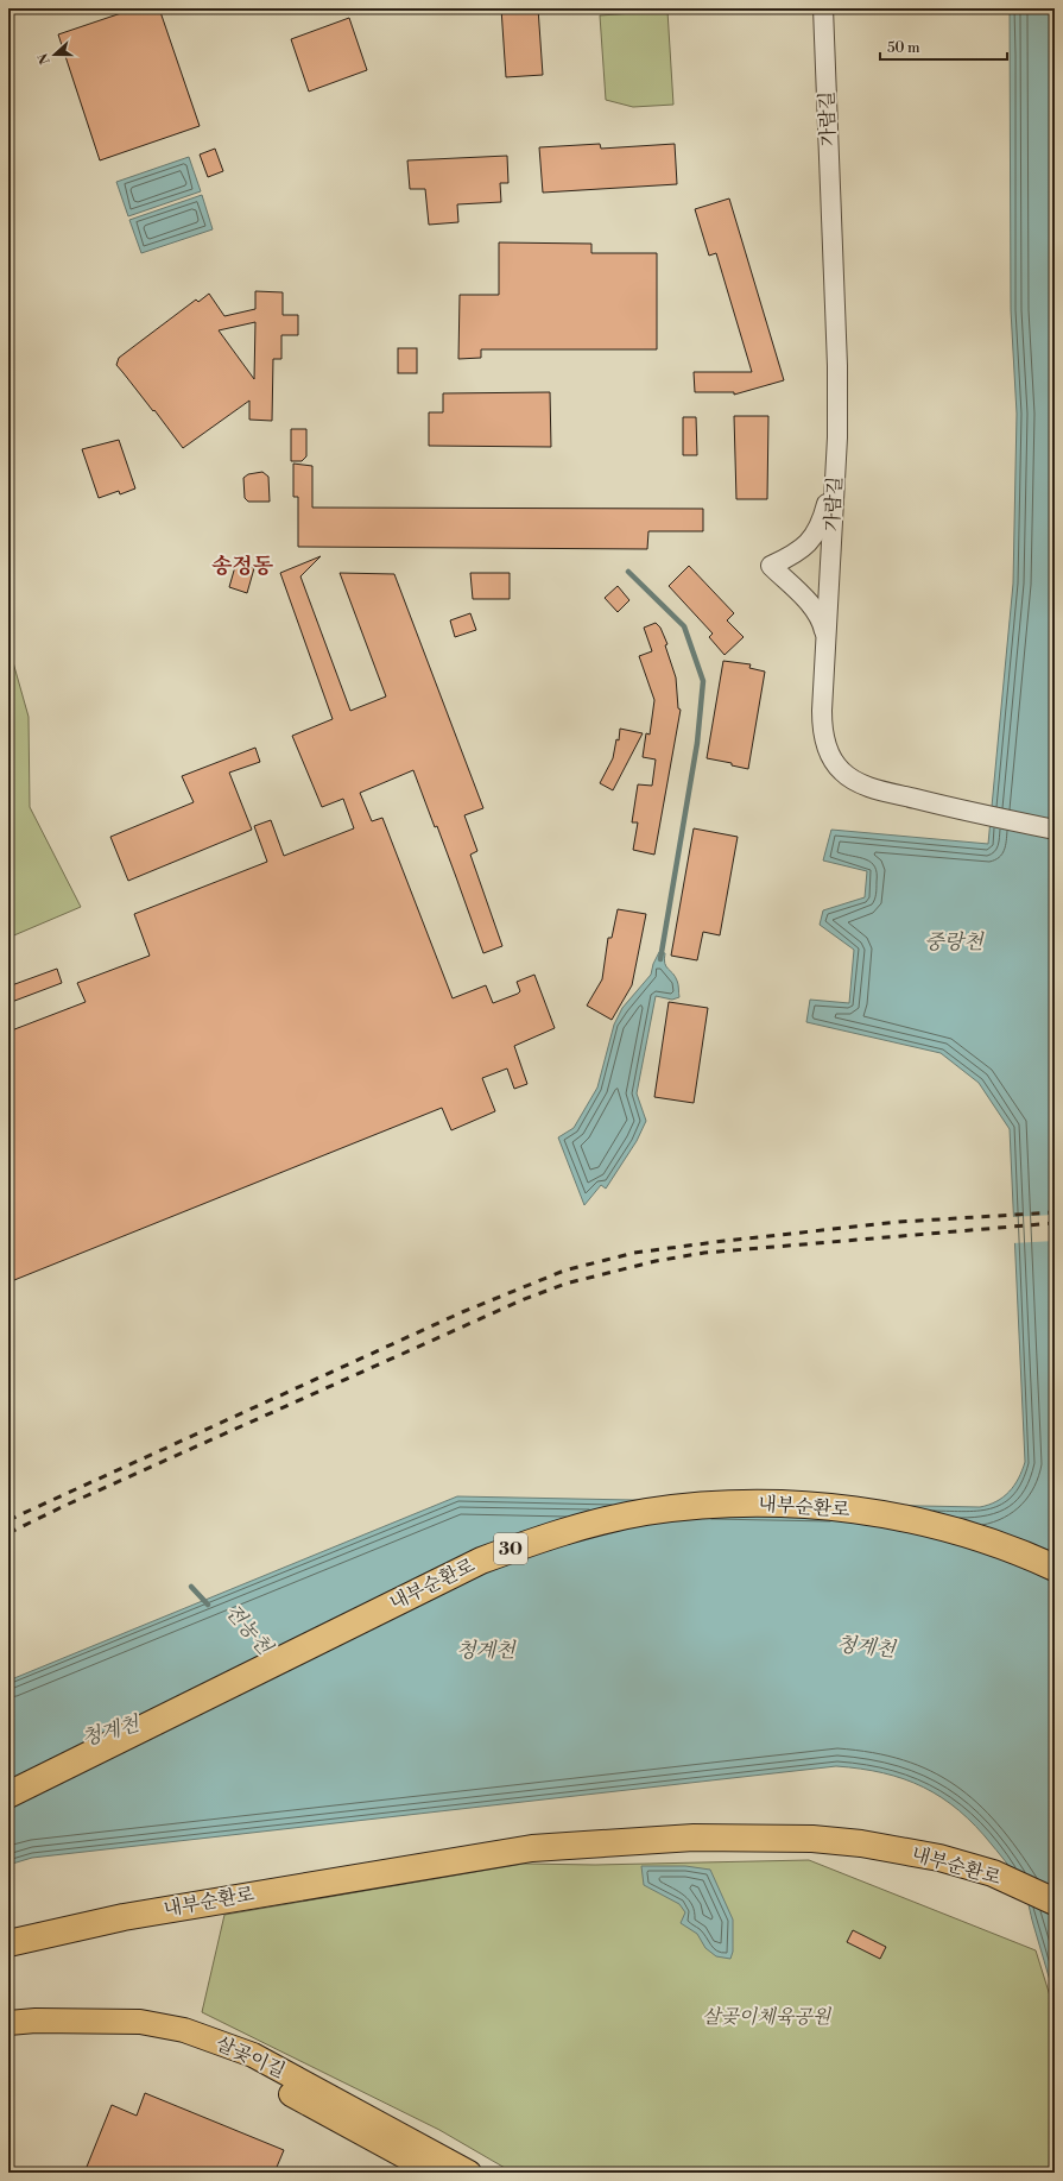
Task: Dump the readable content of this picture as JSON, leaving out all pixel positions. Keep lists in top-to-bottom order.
{
  "streets": {
    "highway": ["내부순환로", "30"],
    "main road": ["살곶이길"],
    "street": ["가람길"]
  },
  "districts": ["송정동"],
  "water": ["중랑천", "전농천", "청계천"],
  "parks": ["살곶이체육공원"],
  "scale_bar": "50 m",
  "north": "left"
}
